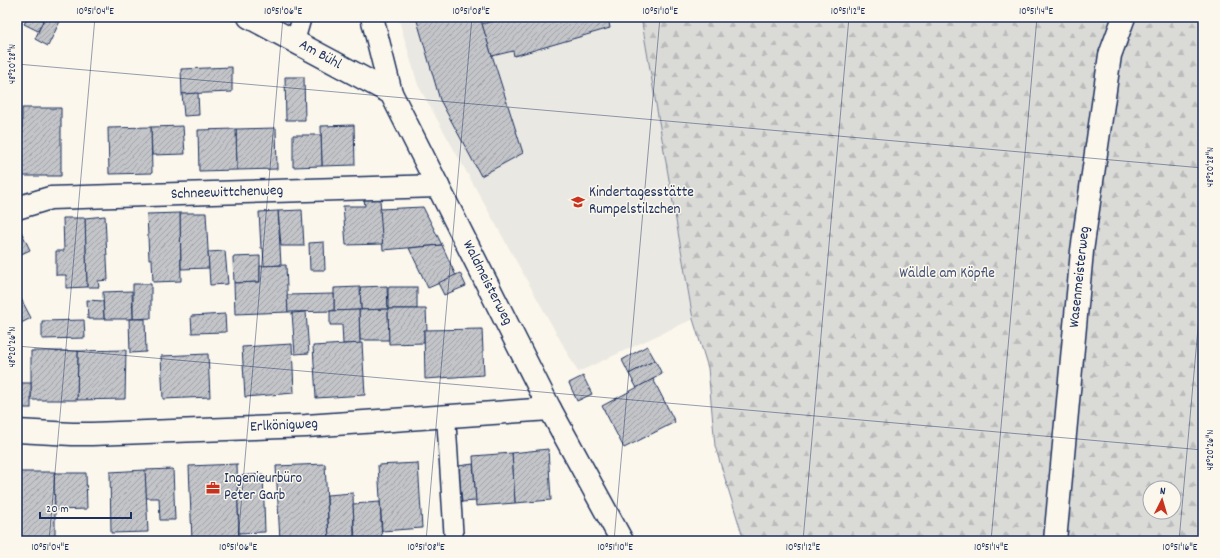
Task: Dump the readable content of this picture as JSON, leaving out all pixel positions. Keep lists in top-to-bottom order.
{
  "streets": {
    "street": [
      "Am Bühl",
      "Schneewittchenweg",
      "Wasenmeisterweg",
      "Waldmeisterweg",
      "Erlkönigweg"
    ]
  },
  "crossings": [
    ["Am Bühl", "Waldmeisterweg"],
    ["Schneewittchenweg", "Waldmeisterweg"],
    ["Waldmeisterweg", "Erlkönigweg"]
  ],
  "parks": ["Wäldle am Köpfle"],
  "places": {
    "school or university": ["Kindertagesstätte Rumpelstilzchen"],
    "office": ["Ingenieurbüro Peter Garb"]
  },
  "scale_bar": "20 m",
  "north": "top",
  "coordinates": [
    "10°51'04\"E",
    "10°51'06\"E",
    "10°51'08\"E",
    "10°51'10\"E",
    "10°51'12\"E",
    "10°51'14\"E",
    "48°20'28\"N",
    "48°20'26\"N",
    "10°51'16\"E"
  ]
}
